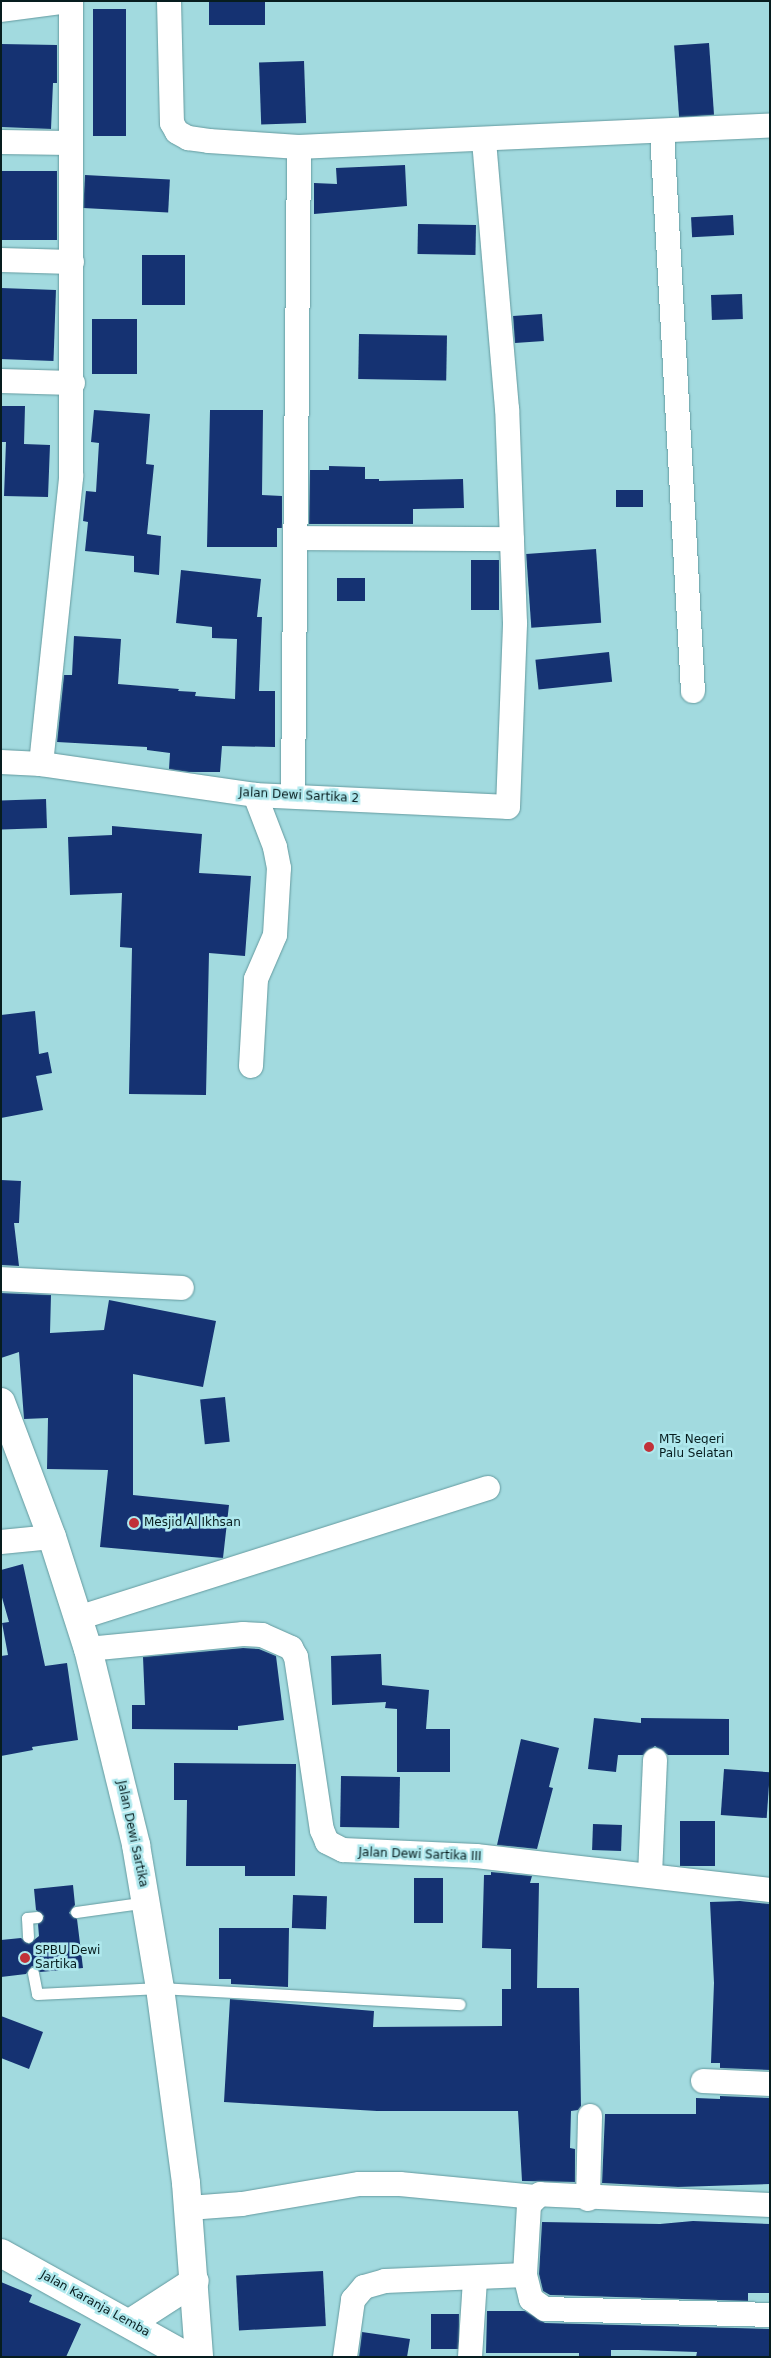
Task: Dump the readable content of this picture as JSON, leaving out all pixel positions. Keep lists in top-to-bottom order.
{
  "streets": {
    "main road": ["Jalan Dewi Sartika", "Jalan Karanja Lemba"],
    "street": ["Jalan Dewi Sartika 2", "Jalan Dewi Sartika III"]
  },
  "crossings": [
    ["Jalan Dewi Sartika", "Jalan Dewi Sartika III"]
  ],
  "places": ["MTs Negeri Palu Selatan", "Mesjid Al Ikhsan", "SPBU Dewi Sartika"]
}
